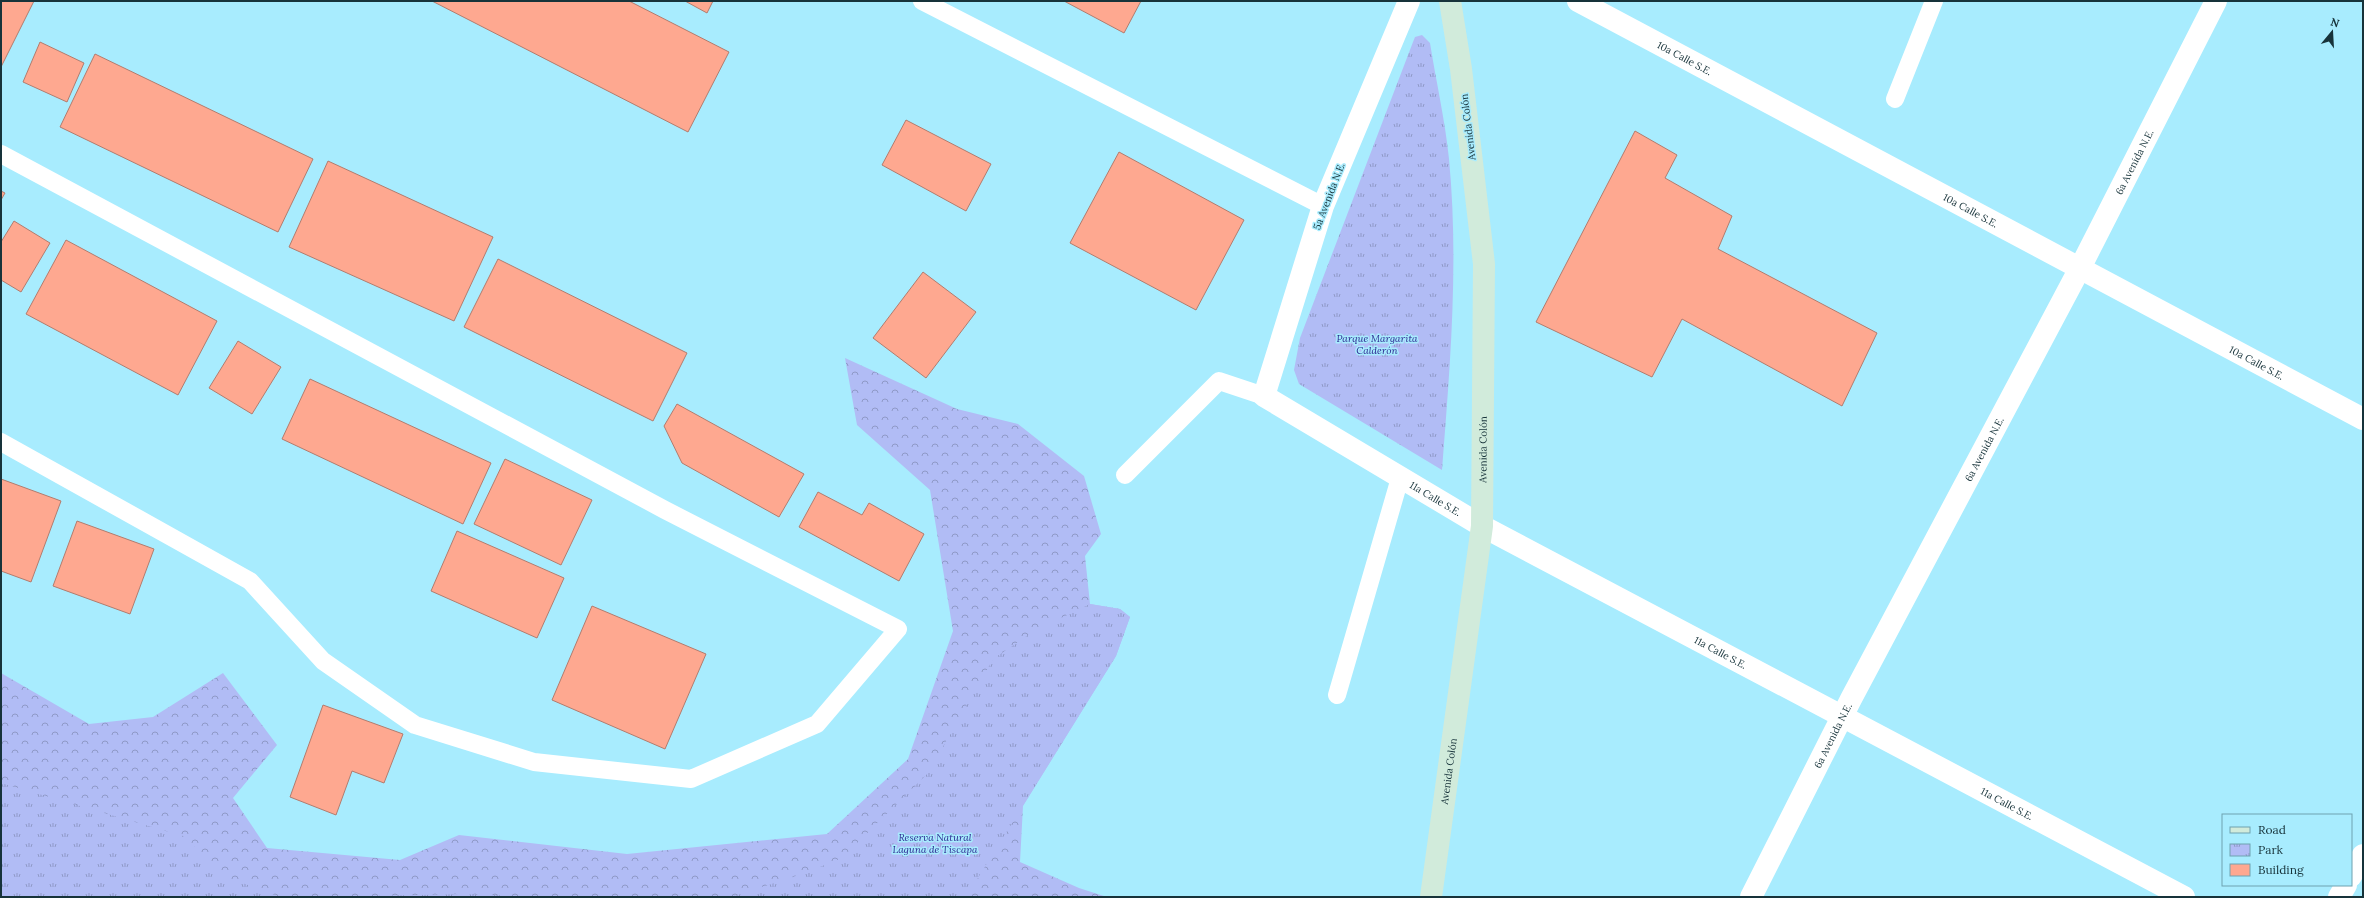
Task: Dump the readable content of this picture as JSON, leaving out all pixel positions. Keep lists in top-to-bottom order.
{
  "streets": {
    "main road": ["Avenida Colón"],
    "street": [
      "10a Calle S.E.",
      "6a Avenida N.E.",
      "5a Avenida N.E.",
      "11a Calle S.E."
    ]
  },
  "crossings": [
    ["10a Calle S.E.", "6a Avenida N.E."],
    ["Avenida Colón", "11a Calle S.E."],
    ["6a Avenida N.E.", "11a Calle S.E."],
    ["5a Avenida N.E.", "11a Calle S.E."]
  ],
  "parks": ["Parque Margarita Calderón", "Reserva Natural Laguna de Tiscapa"],
  "legend": ["Road", "Park", "Building"],
  "north": "top"
}
